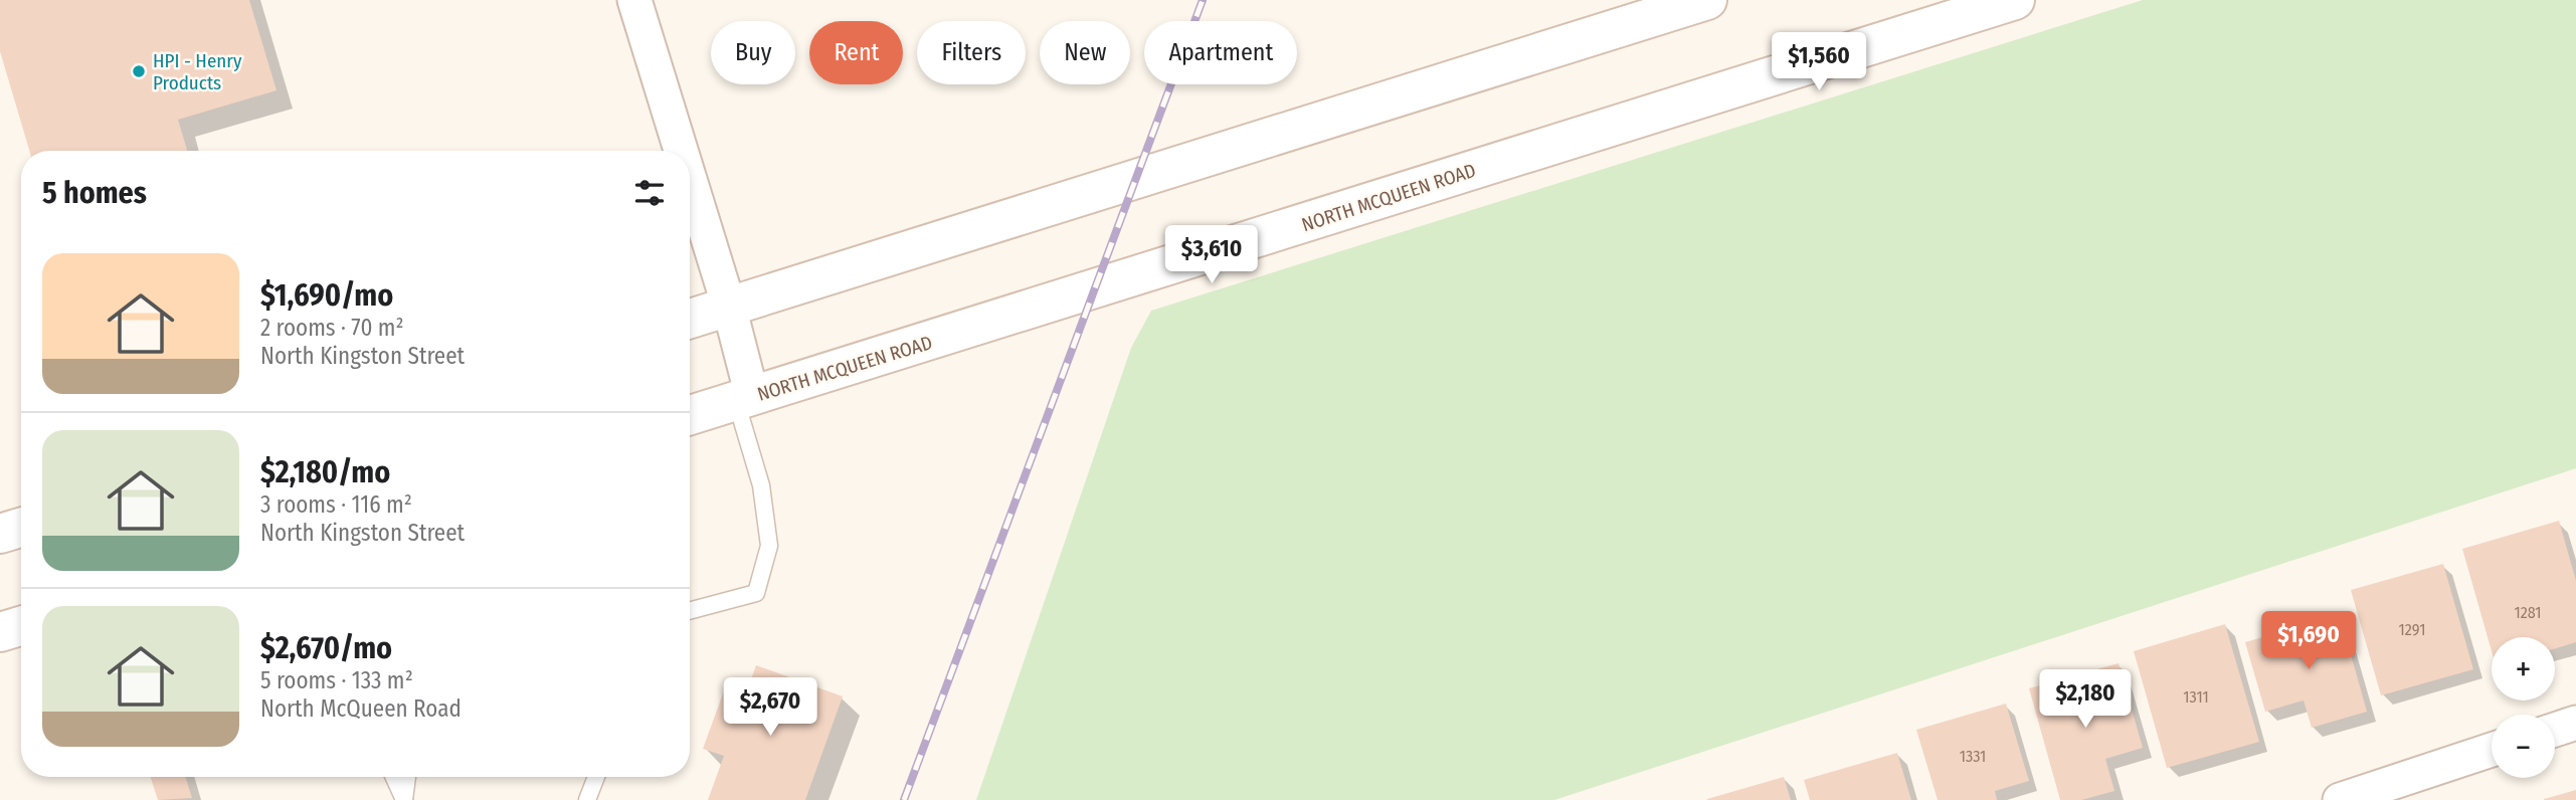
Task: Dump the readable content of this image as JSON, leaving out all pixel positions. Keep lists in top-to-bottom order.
{
  "streets": {
    "main road": ["NORTH MCQUEEN ROAD"]
  },
  "places": ["HPI - Henry Products"],
  "house_numbers": [
    "1281",
    "1291",
    "1311",
    "1331"
  ],
  "page": {
    "chip": [
      "Buy",
      "Rent",
      "Filters",
      "New",
      "Apartment"
    ],
    "price": [
      "$1,560",
      "$3,610",
      "$1,690",
      "$2,180",
      "$2,670"
    ],
    "heading": "5 homes",
    "list": [
      {
        "name": "$1,690/mo",
        "note": "2 rooms · 70 m² · North Kingston Street"
      },
      {
        "name": "$2,180/mo",
        "note": "3 rooms · 116 m² · North Kingston Street"
      },
      {
        "name": "$2,670/mo",
        "note": "5 rooms · 133 m² · North McQueen Road"
      }
    ],
    "map_buttons": ["+", "−"]
  }
}
